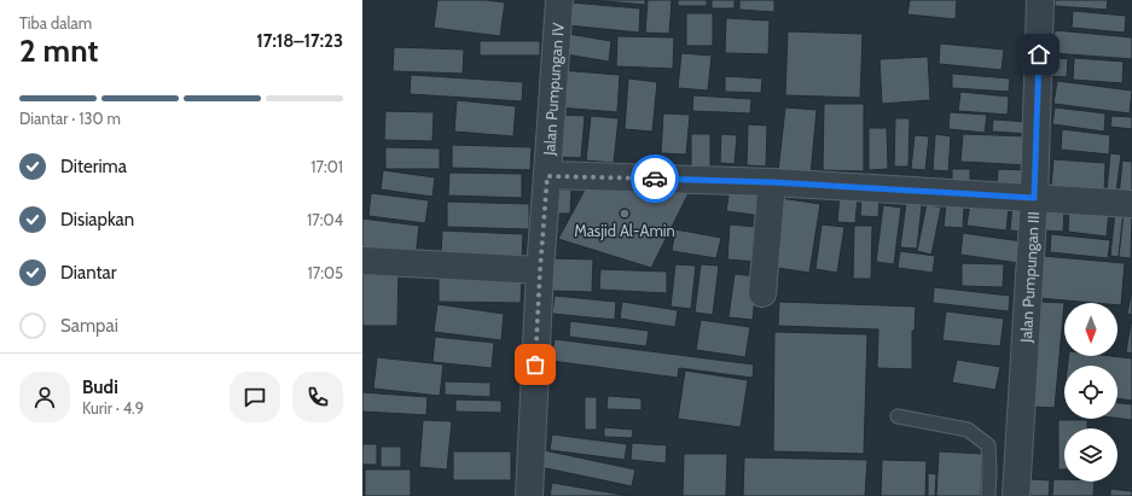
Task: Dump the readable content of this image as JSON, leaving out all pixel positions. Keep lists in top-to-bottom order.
{
  "streets": {
    "street": ["Jalan Pumpungan IV", "Jalan Pumpungan III"]
  },
  "places": ["Masjid Al-Amin"],
  "north": "bottom",
  "page": {
    "heading": ["2 mnt", "Tiba dalam", "17:18–17:23"],
    "panel": ["Budi", "Kurir · 4.9"],
    "bar": "Diantar · 130 m",
    "list": [
      ["Diterima", "17:01"],
      ["Disiapkan", "17:04"],
      ["Diantar", "17:05"],
      "Sampai"
    ]
  }
}
